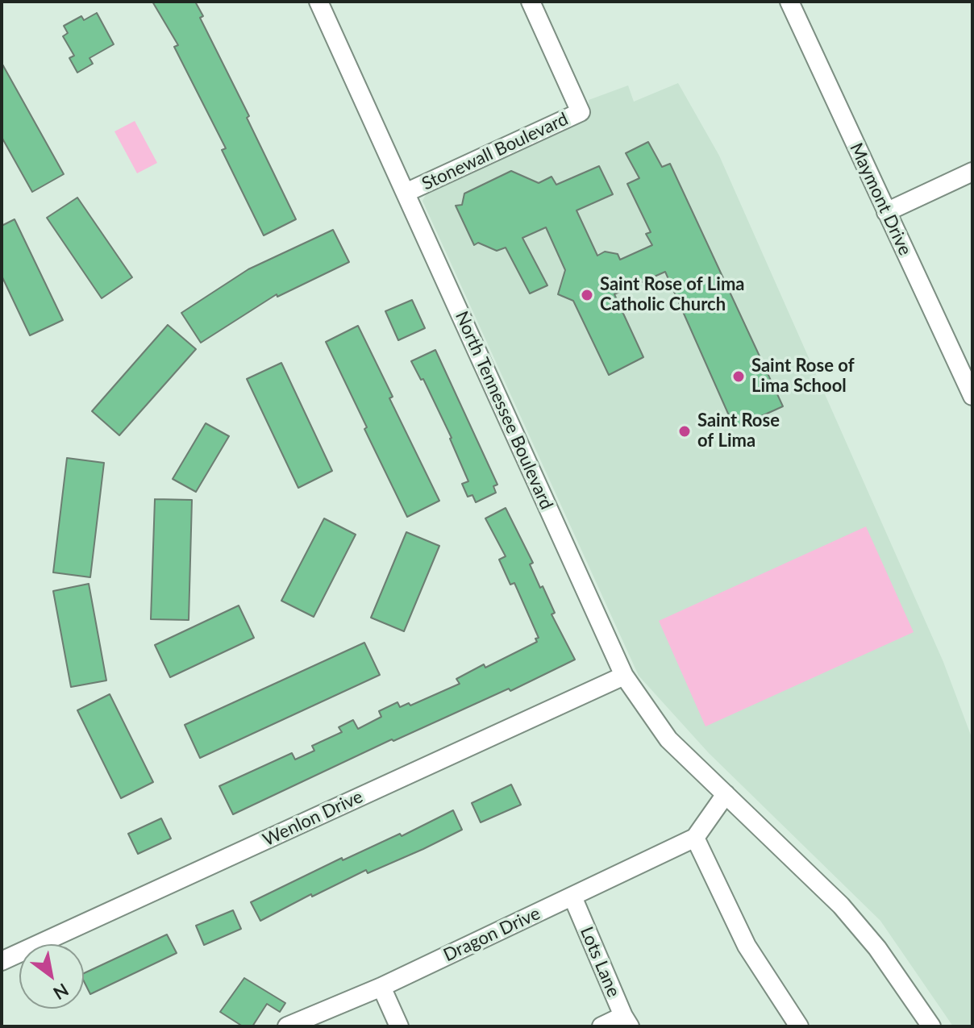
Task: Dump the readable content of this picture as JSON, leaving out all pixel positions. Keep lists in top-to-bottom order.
{
  "streets": {
    "street": [
      "Stonewall Boulevard",
      "Maymont Drive",
      "North Tennessee Boulevard",
      "Wenlon Drive",
      "Dragon Drive",
      "Lots Lane"
    ]
  },
  "crossings": [
    ["Stonewall Boulevard", "North Tennessee Boulevard"],
    ["North Tennessee Boulevard", "Wenlon Drive"],
    ["Dragon Drive", "Lots Lane"]
  ],
  "places": ["Saint Rose of Lima Catholic Church", "Saint Rose of Lima School", "Saint Rose of Lima"],
  "north": "bottom right"
}
